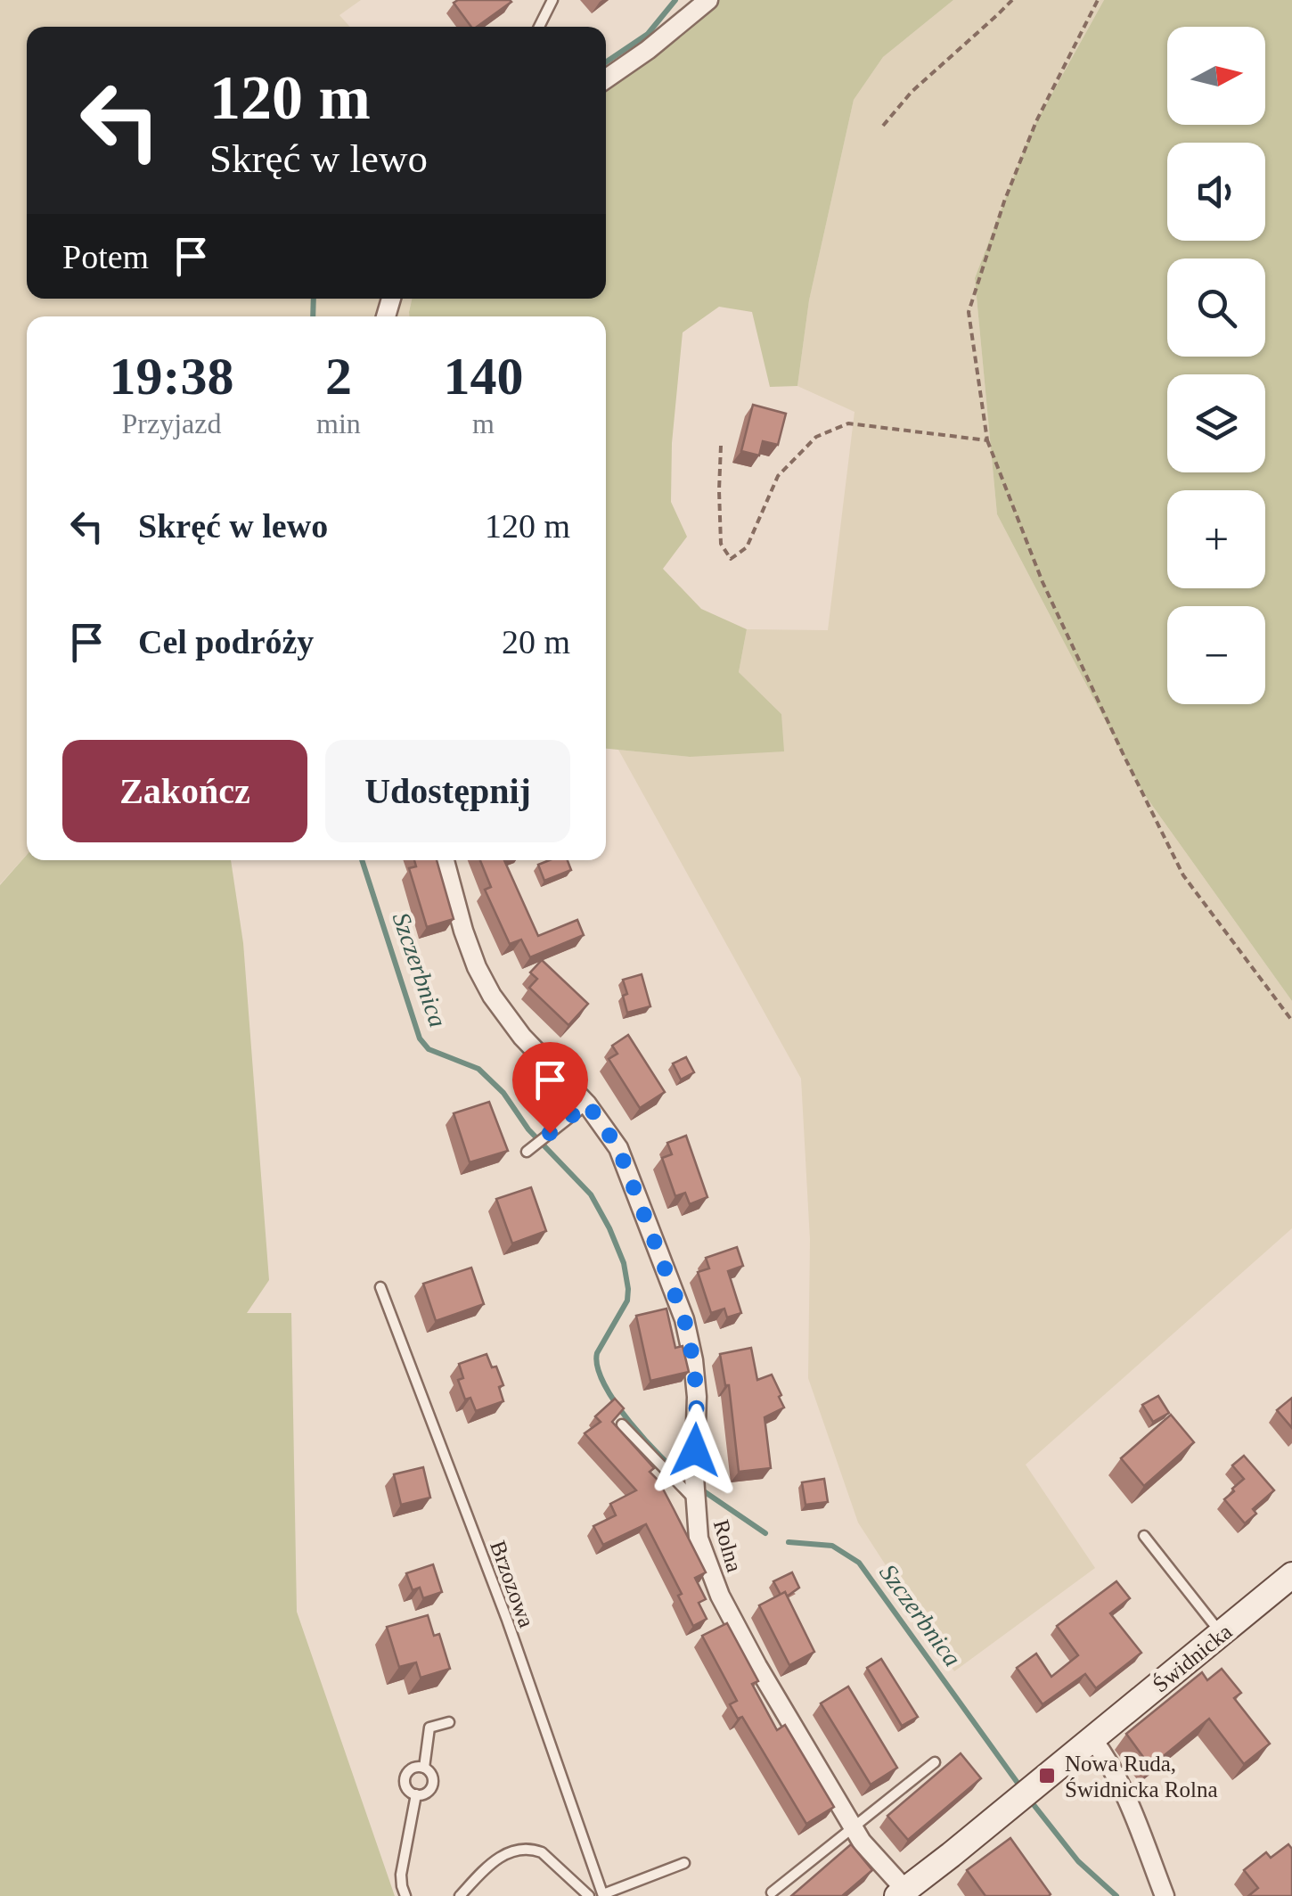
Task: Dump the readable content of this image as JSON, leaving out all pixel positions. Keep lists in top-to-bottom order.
{
  "streets": {
    "street": ["Rolna", "Świdnicka"],
    "lane": ["Brzozowa"]
  },
  "crossings": [
    ["Rolna", "Świdnicka"]
  ],
  "water": ["Szczerbnica"],
  "places": {
    "transit": ["Nowa Ruda, Świdnicka Rolna"]
  },
  "north": "right",
  "page": {
    "map_buttons": ["+", "−"],
    "turn": ["120 m", "Skręć w lewo"],
    "then": "Potem",
    "eta": [
      "19:38",
      "Przyjazd",
      "2",
      "min",
      "140",
      "m"
    ],
    "list": [
      {
        "name": "Skręć w lewo",
        "value": "120 m"
      },
      {
        "name": "Cel podróży",
        "value": "20 m"
      }
    ],
    "buttons": ["Zakończ", "Udostępnij"]
  }
}
